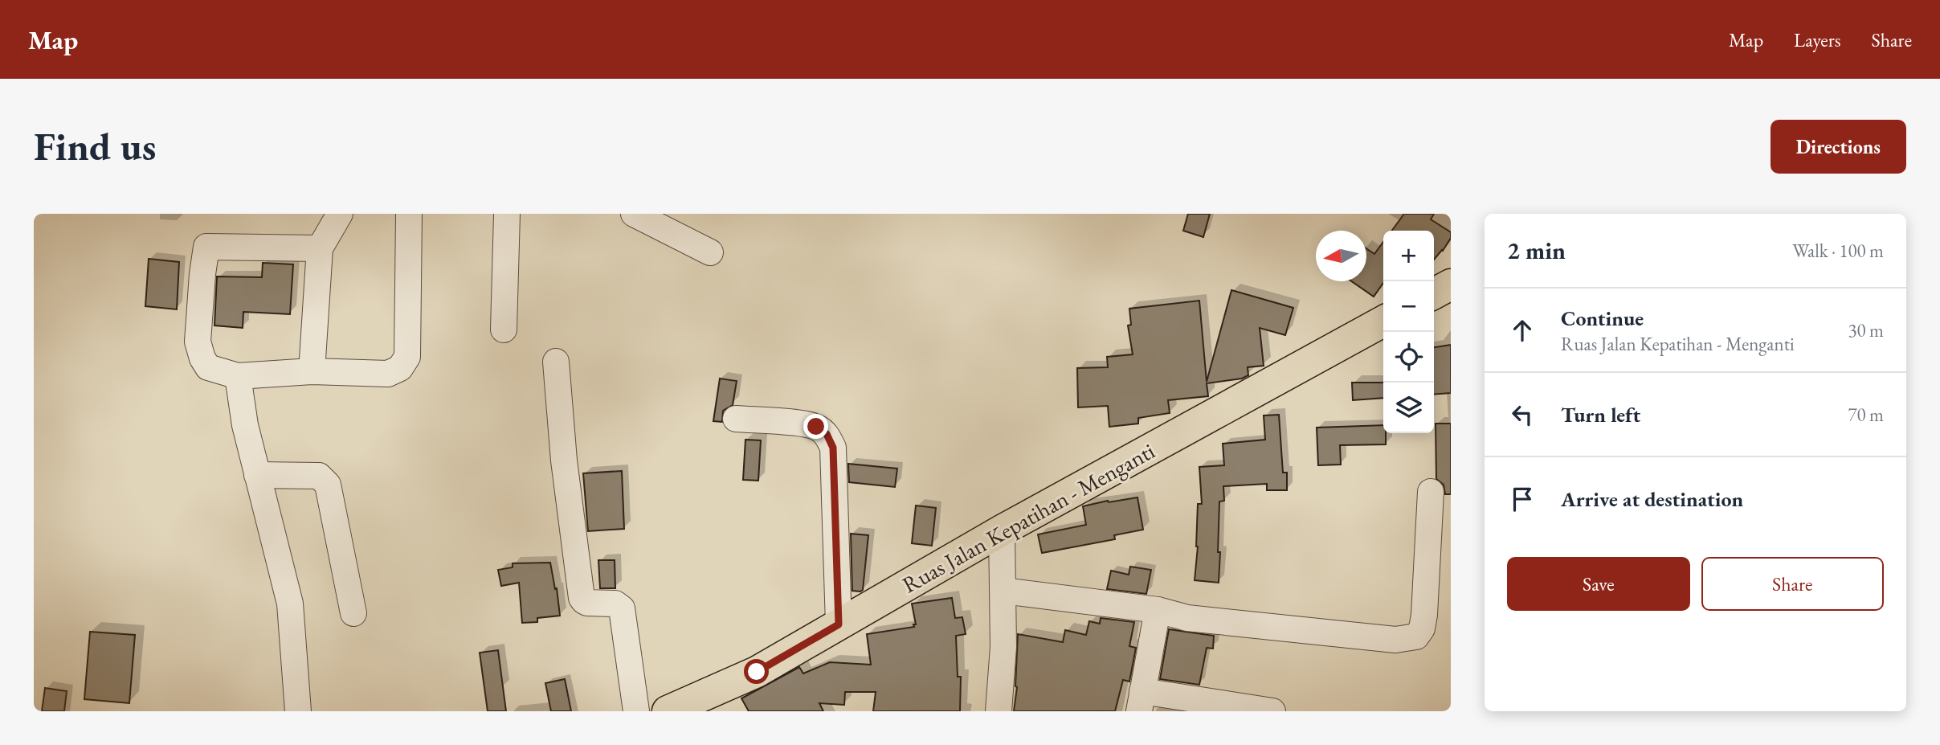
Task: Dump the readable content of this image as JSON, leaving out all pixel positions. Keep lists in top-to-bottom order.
{
  "streets": {
    "main road": ["Ruas Jalan Kepatihan - Menganti"]
  },
  "north": "left",
  "page": {
    "header": "Map",
    "nav": ["Map", "Layers", "Share"],
    "buttons": [
      "Directions",
      ["Save", "Share"]
    ],
    "title": "Find us",
    "heading": ["2 min", "Walk · 100 m"],
    "map_buttons": ["+", "−"],
    "list": [
      ["Continue", "Ruas Jalan Kepatihan - Menganti", "30 m"],
      ["Turn left", "70 m"],
      "Arrive at destination"
    ]
  }
}
